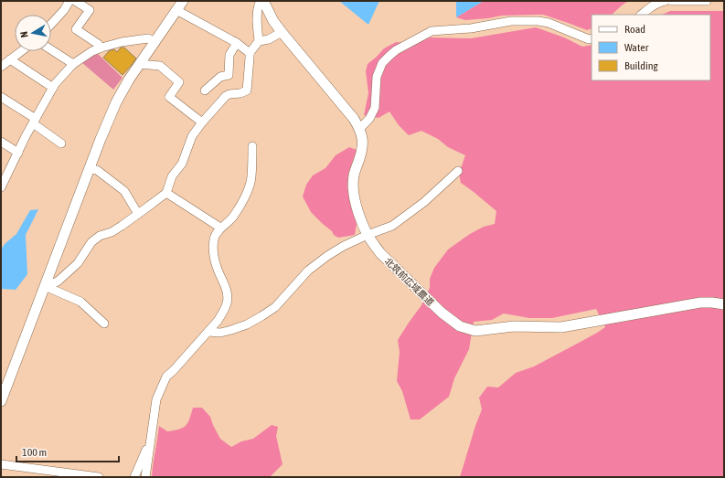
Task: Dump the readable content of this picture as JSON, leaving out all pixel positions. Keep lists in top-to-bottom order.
{
  "streets": {
    "street": ["北筑前広域農道"]
  },
  "legend": ["Road", "Water", "Building"],
  "scale_bar": "100 m",
  "north": "left"
}
